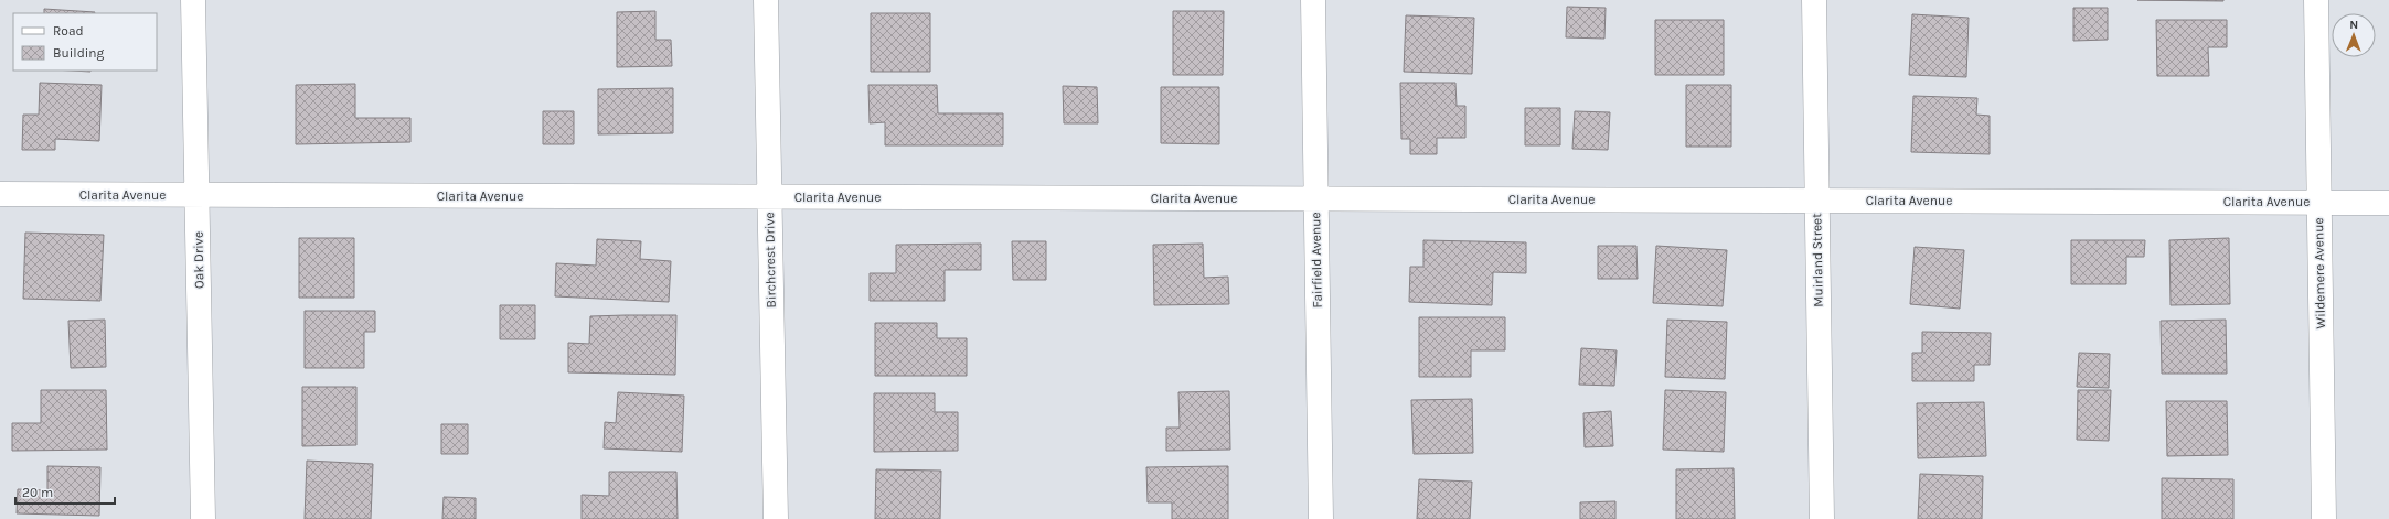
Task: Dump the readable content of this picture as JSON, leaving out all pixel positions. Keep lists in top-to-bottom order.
{
  "streets": {
    "street": [
      "Clarita Avenue",
      "Oak Drive",
      "Birchcrest Drive",
      "Fairfield Avenue",
      "Muirland Street",
      "Wildemere Avenue"
    ]
  },
  "crossings": [
    ["Clarita Avenue", "Oak Drive"],
    ["Clarita Avenue", "Birchcrest Drive"],
    ["Clarita Avenue", "Fairfield Avenue"],
    ["Clarita Avenue", "Muirland Street"],
    ["Clarita Avenue", "Wildemere Avenue"]
  ],
  "legend": ["Road", "Building"],
  "scale_bar": "20 m",
  "north": "top"
}
